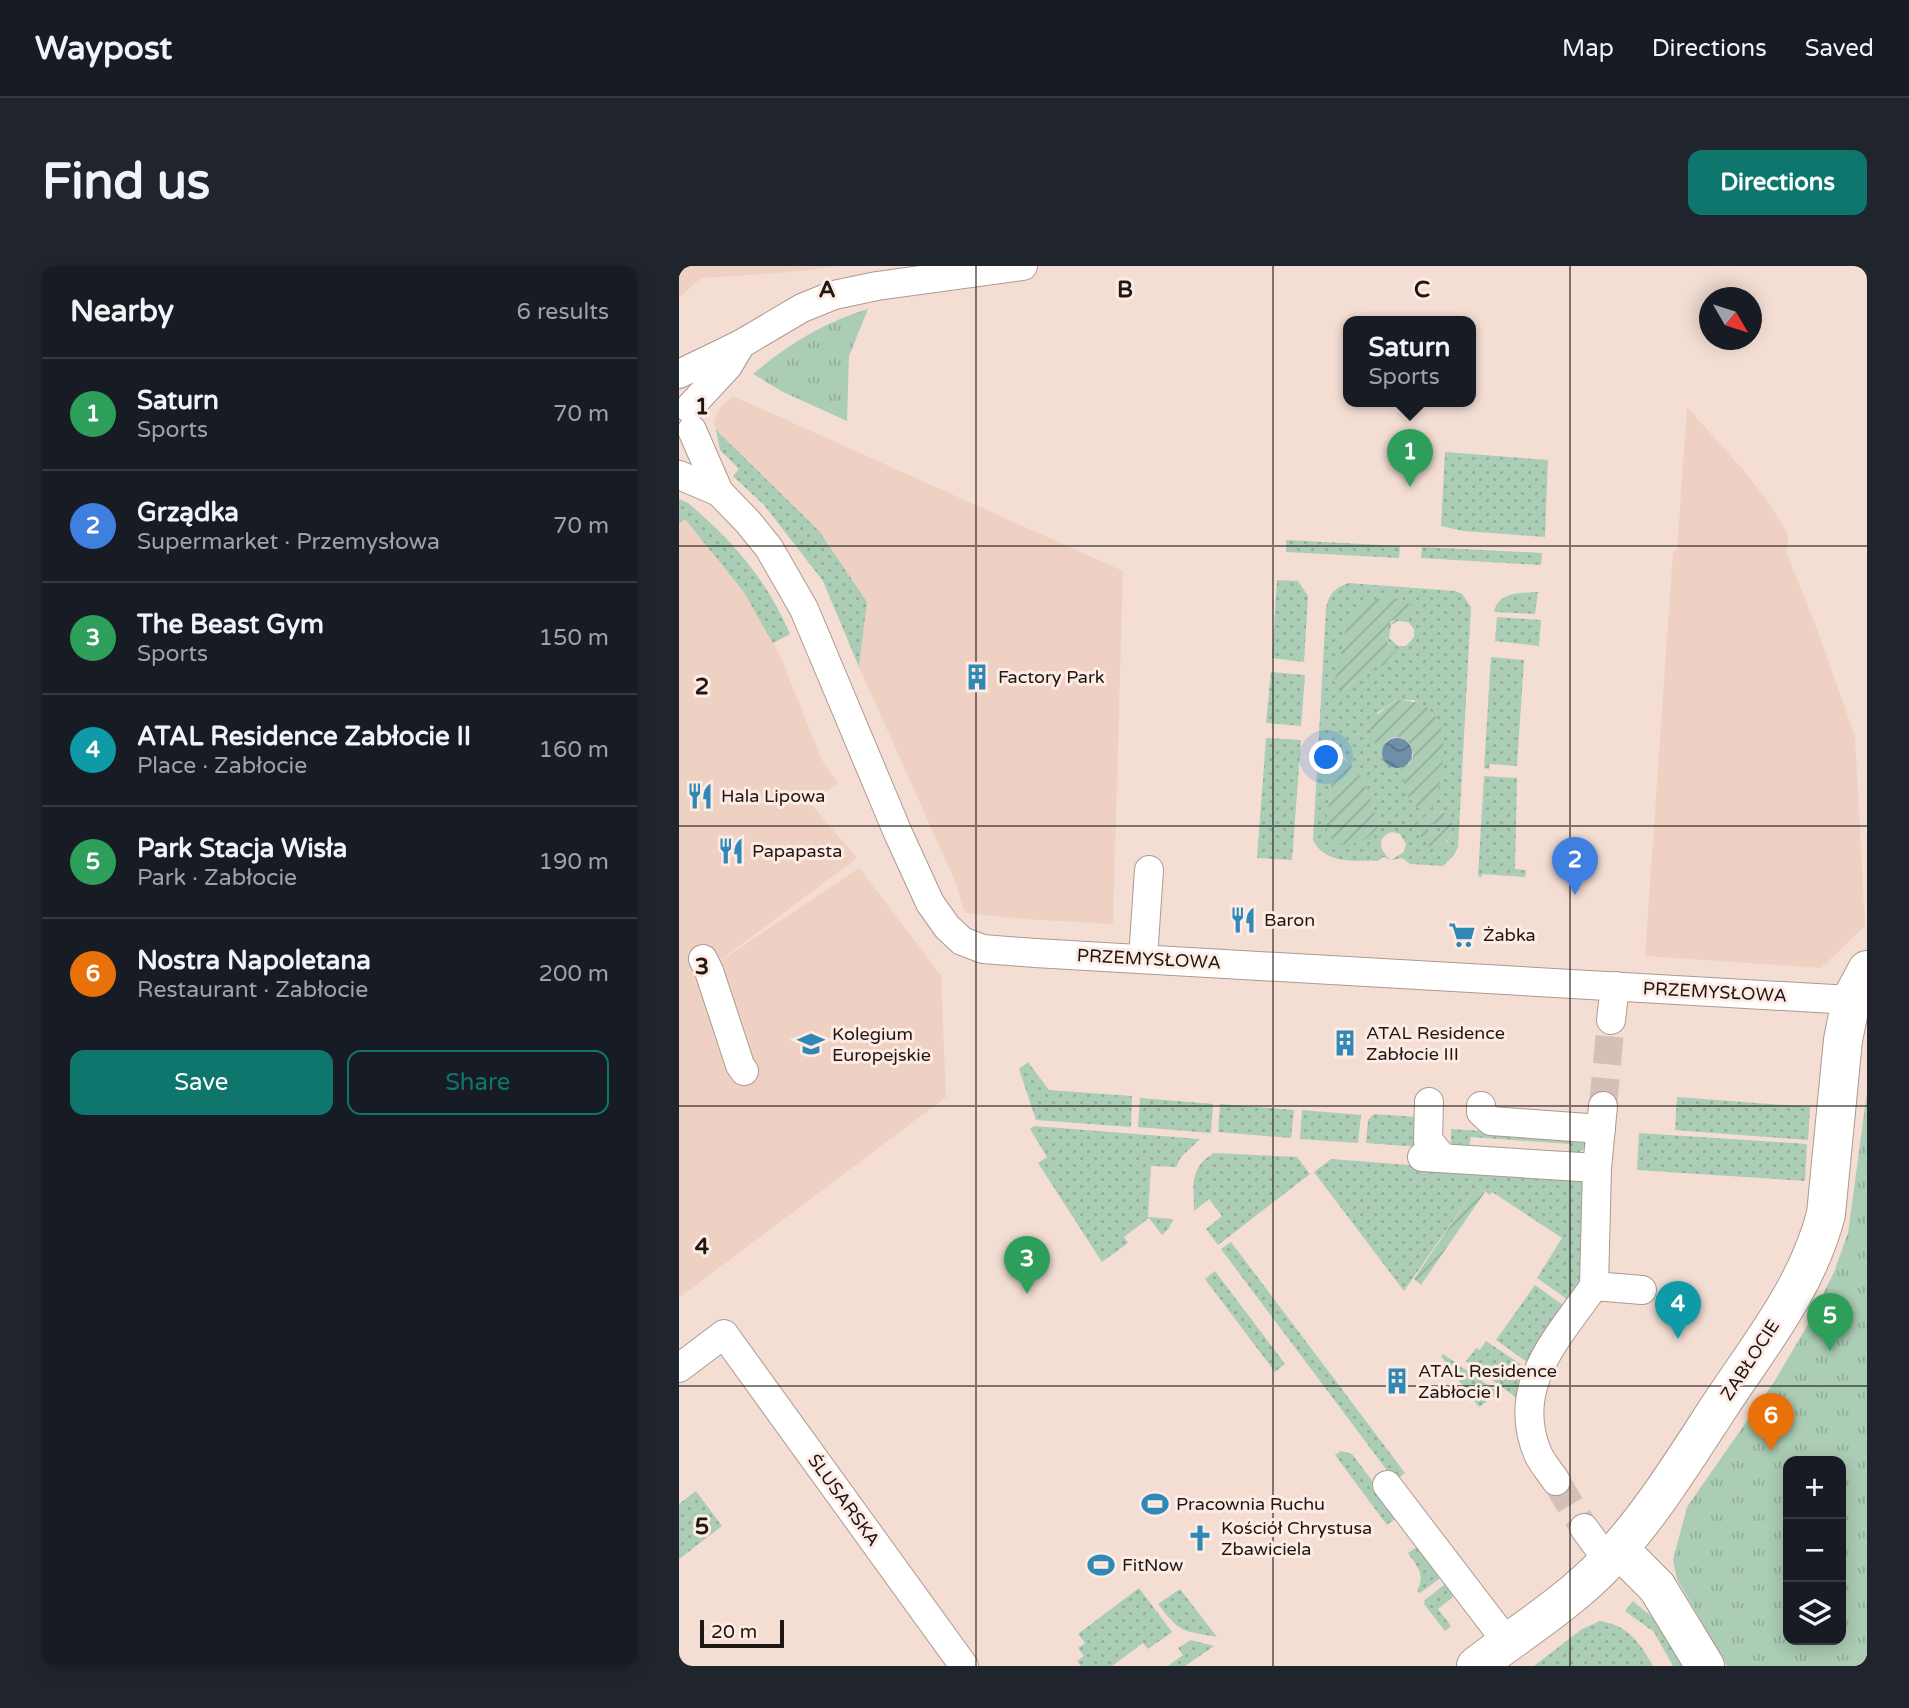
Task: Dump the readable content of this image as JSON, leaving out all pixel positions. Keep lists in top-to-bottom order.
{
  "streets": {
    "street": ["PRZEMYSŁOWA", "ZABŁOCIE", "ŚLUSARSKA"]
  },
  "crossings": [
    ["PRZEMYSŁOWA", "ZABŁOCIE"]
  ],
  "places": {
    "building": ["Factory Park", "ATAL Residence Zabłocie III", "ATAL Residence Zabłocie I"],
    "restaurant": ["Hala Lipowa", "Papapasta", "Baron"],
    "supermarket": ["Żabka"],
    "school or university": ["Kolegium Europejskie"],
    "sports": ["Pracownia Ruchu", "FitNow"],
    "church": ["Kościół Chrystusa Zbawiciela"]
  },
  "scale_bar": "20 m",
  "north": "bottom right",
  "page": {
    "header": "Waypost",
    "nav": ["Map", "Directions", "Saved"],
    "buttons": [
      "Directions",
      ["Save", "Share"]
    ],
    "title": "Find us",
    "heading": ["Nearby", "6 results"],
    "popup": ["Saturn", "Sports"],
    "list": [
      {
        "mark": "1",
        "name": "Saturn",
        "note": "Sports",
        "value": "70 m"
      },
      {
        "mark": "2",
        "name": "Grządka",
        "note": "Supermarket · Przemysłowa",
        "value": "70 m"
      },
      {
        "mark": "3",
        "name": "The Beast Gym",
        "note": "Sports",
        "value": "150 m"
      },
      {
        "mark": "4",
        "name": "ATAL Residence Zabłocie II",
        "note": "Place · Zabłocie",
        "value": "160 m"
      },
      {
        "mark": "5",
        "name": "Park Stacja Wisła",
        "note": "Park · Zabłocie",
        "value": "190 m"
      },
      {
        "mark": "6",
        "name": "Nostra Napoletana",
        "note": "Restaurant · Zabłocie",
        "value": "200 m"
      }
    ],
    "pins": [
      "1",
      "2",
      "3",
      "4",
      "5",
      "6"
    ],
    "map_buttons": ["+", "−"],
    "scale": "20 m"
  },
  "grid": {
    "columns": ["A", "B", "C"],
    "rows": [
      "1",
      "2",
      "3",
      "4",
      "5"
    ]
  }
}
